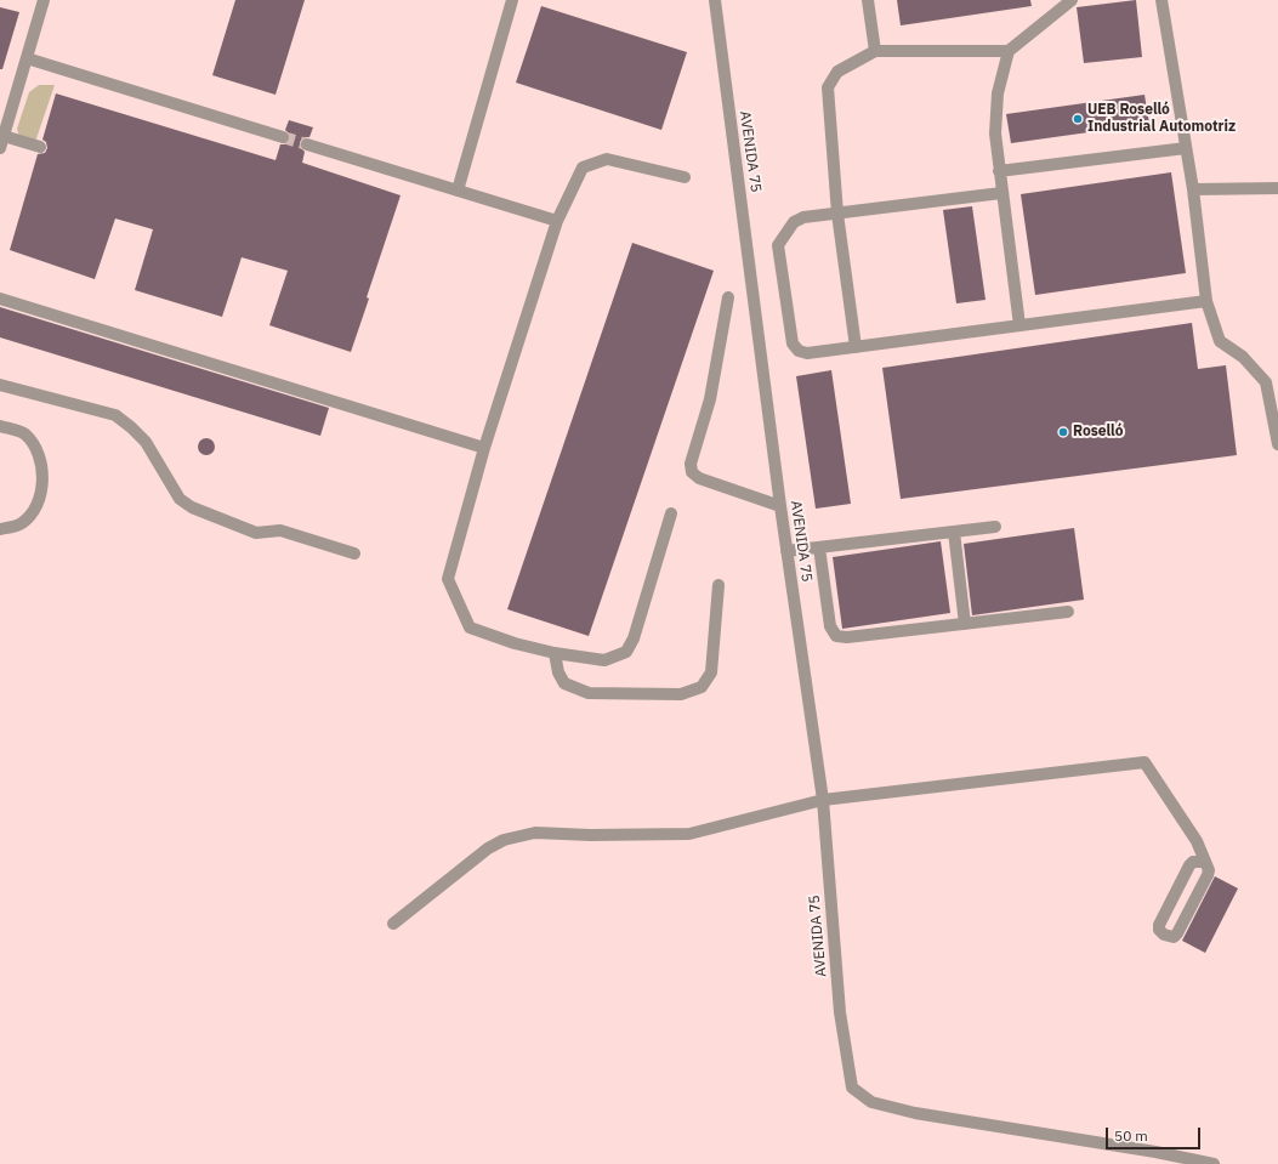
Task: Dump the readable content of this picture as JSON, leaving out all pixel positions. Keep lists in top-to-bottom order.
{
  "streets": {
    "street": ["AVENIDA 75"]
  },
  "places": ["UEB Roselló Industrial Automotriz", "Roselló"],
  "scale_bar": "50 m"
}
